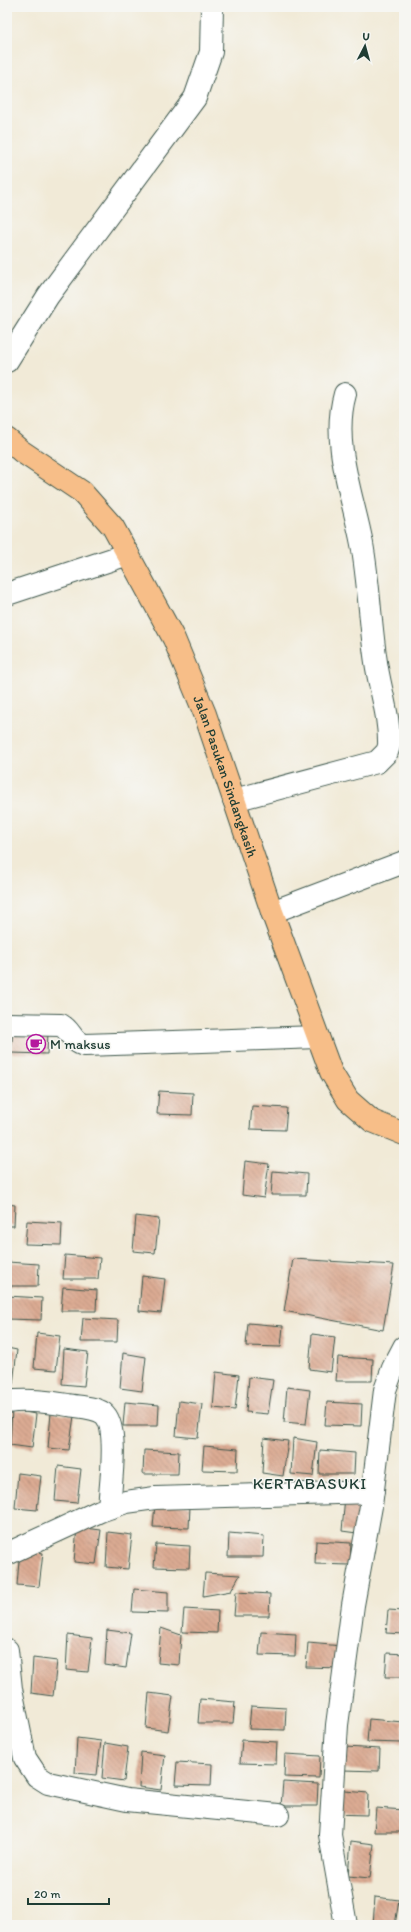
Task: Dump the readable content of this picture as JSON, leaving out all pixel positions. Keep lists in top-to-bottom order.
{
  "streets": {
    "main road": ["Jalan Pasukan Sindangkasih"]
  },
  "districts": ["KERTABASUKI"],
  "places": {
    "cafe": ["M maksus"]
  },
  "scale_bar": "20 m",
  "north": "top"
}
